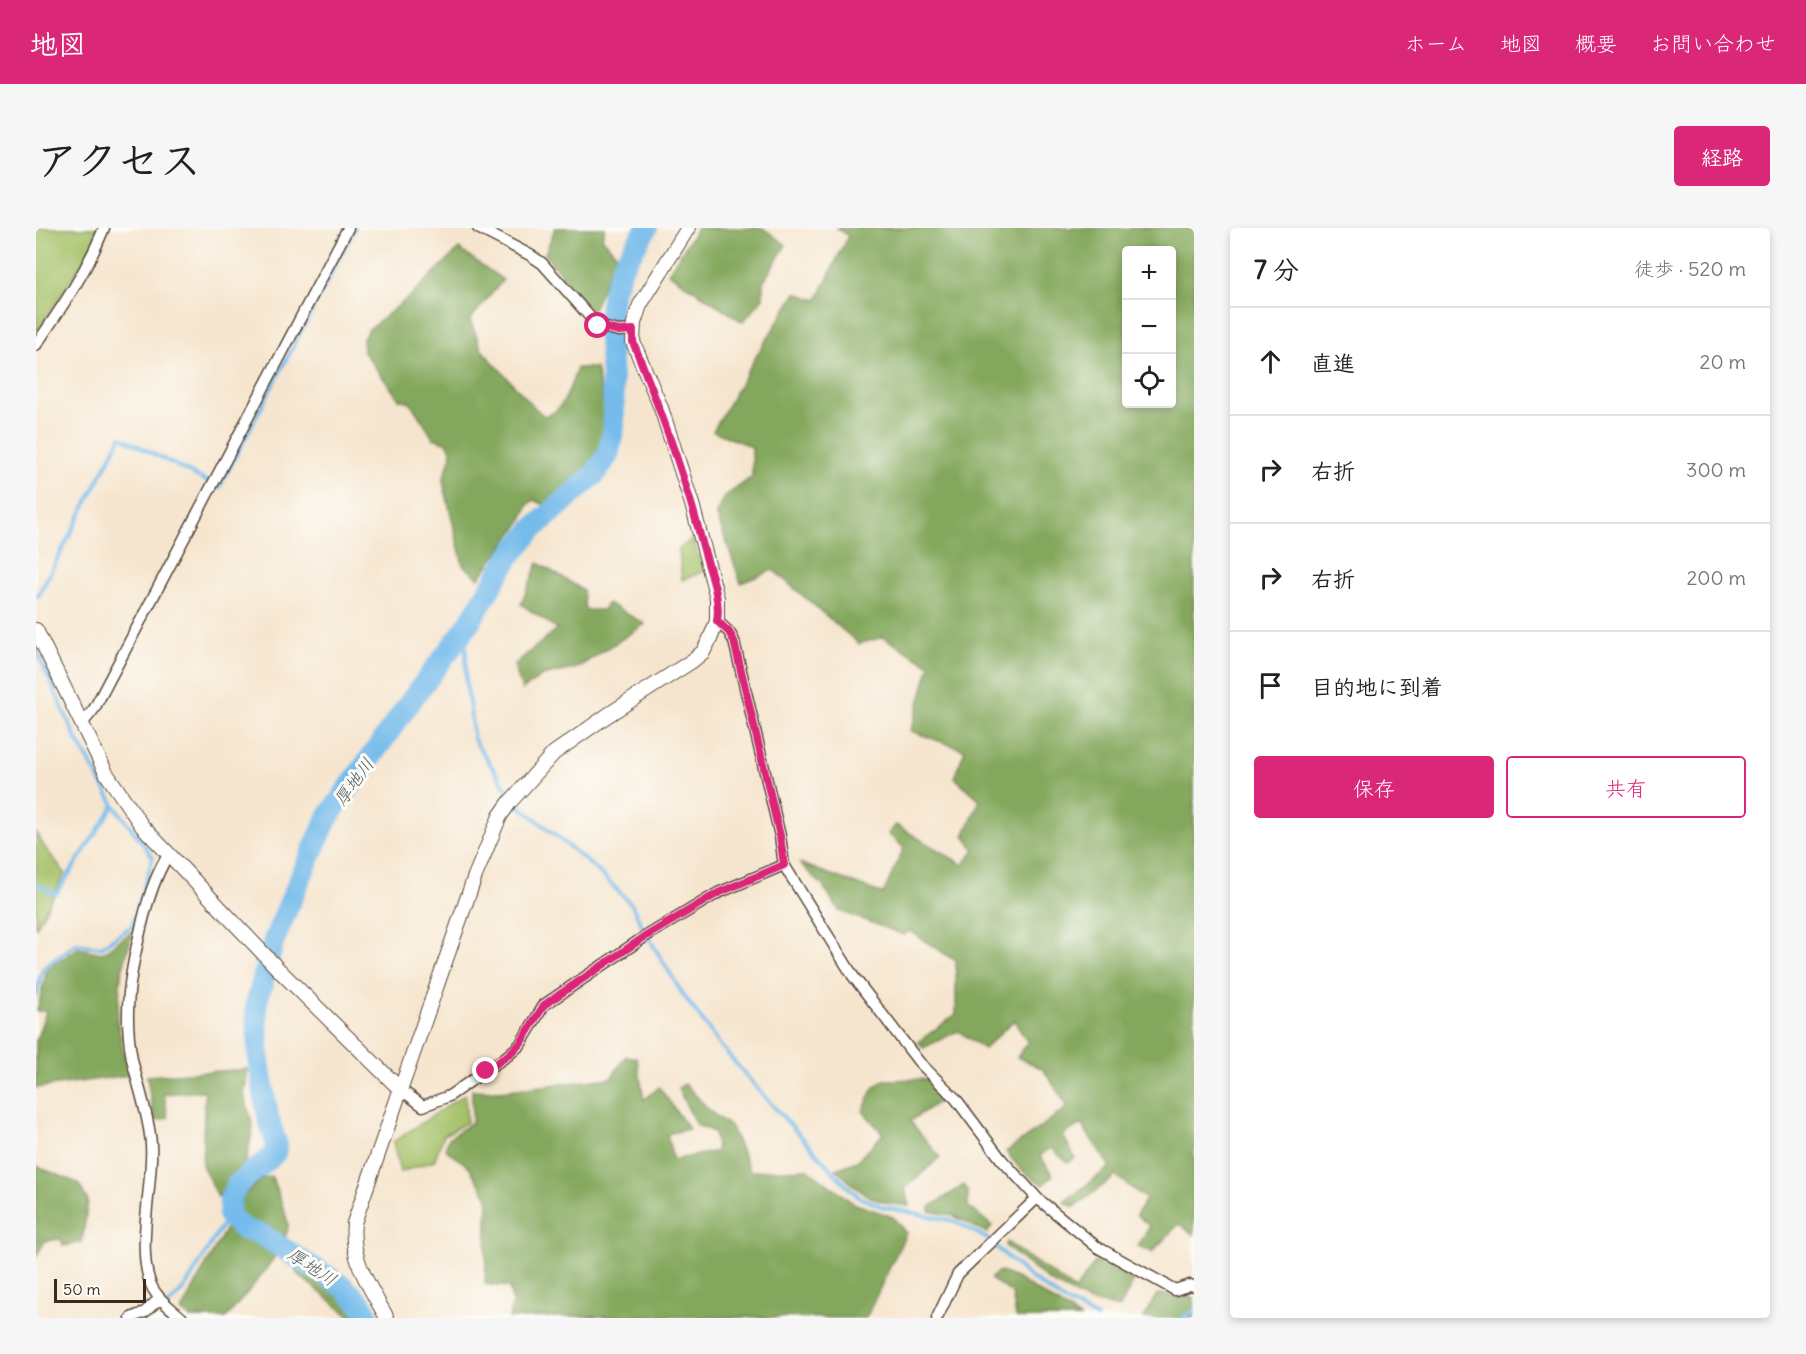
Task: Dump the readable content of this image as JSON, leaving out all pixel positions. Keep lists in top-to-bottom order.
{
  "water": ["厚地川"],
  "scale_bar": "50 m",
  "page": {
    "header": "地図",
    "nav": [
      "ホーム",
      "地図",
      "概要",
      "お問い合わせ"
    ],
    "title": "アクセス",
    "buttons": [
      "経路",
      ["保存", "共有"]
    ],
    "heading": ["7 分", "徒歩 · 520 m"],
    "map_buttons": ["+", "−"],
    "list": [
      ["直進", "20 m"],
      ["右折", "300 m"],
      ["右折", "200 m"],
      "目的地に到着"
    ],
    "scale": "50 m"
  }
}
